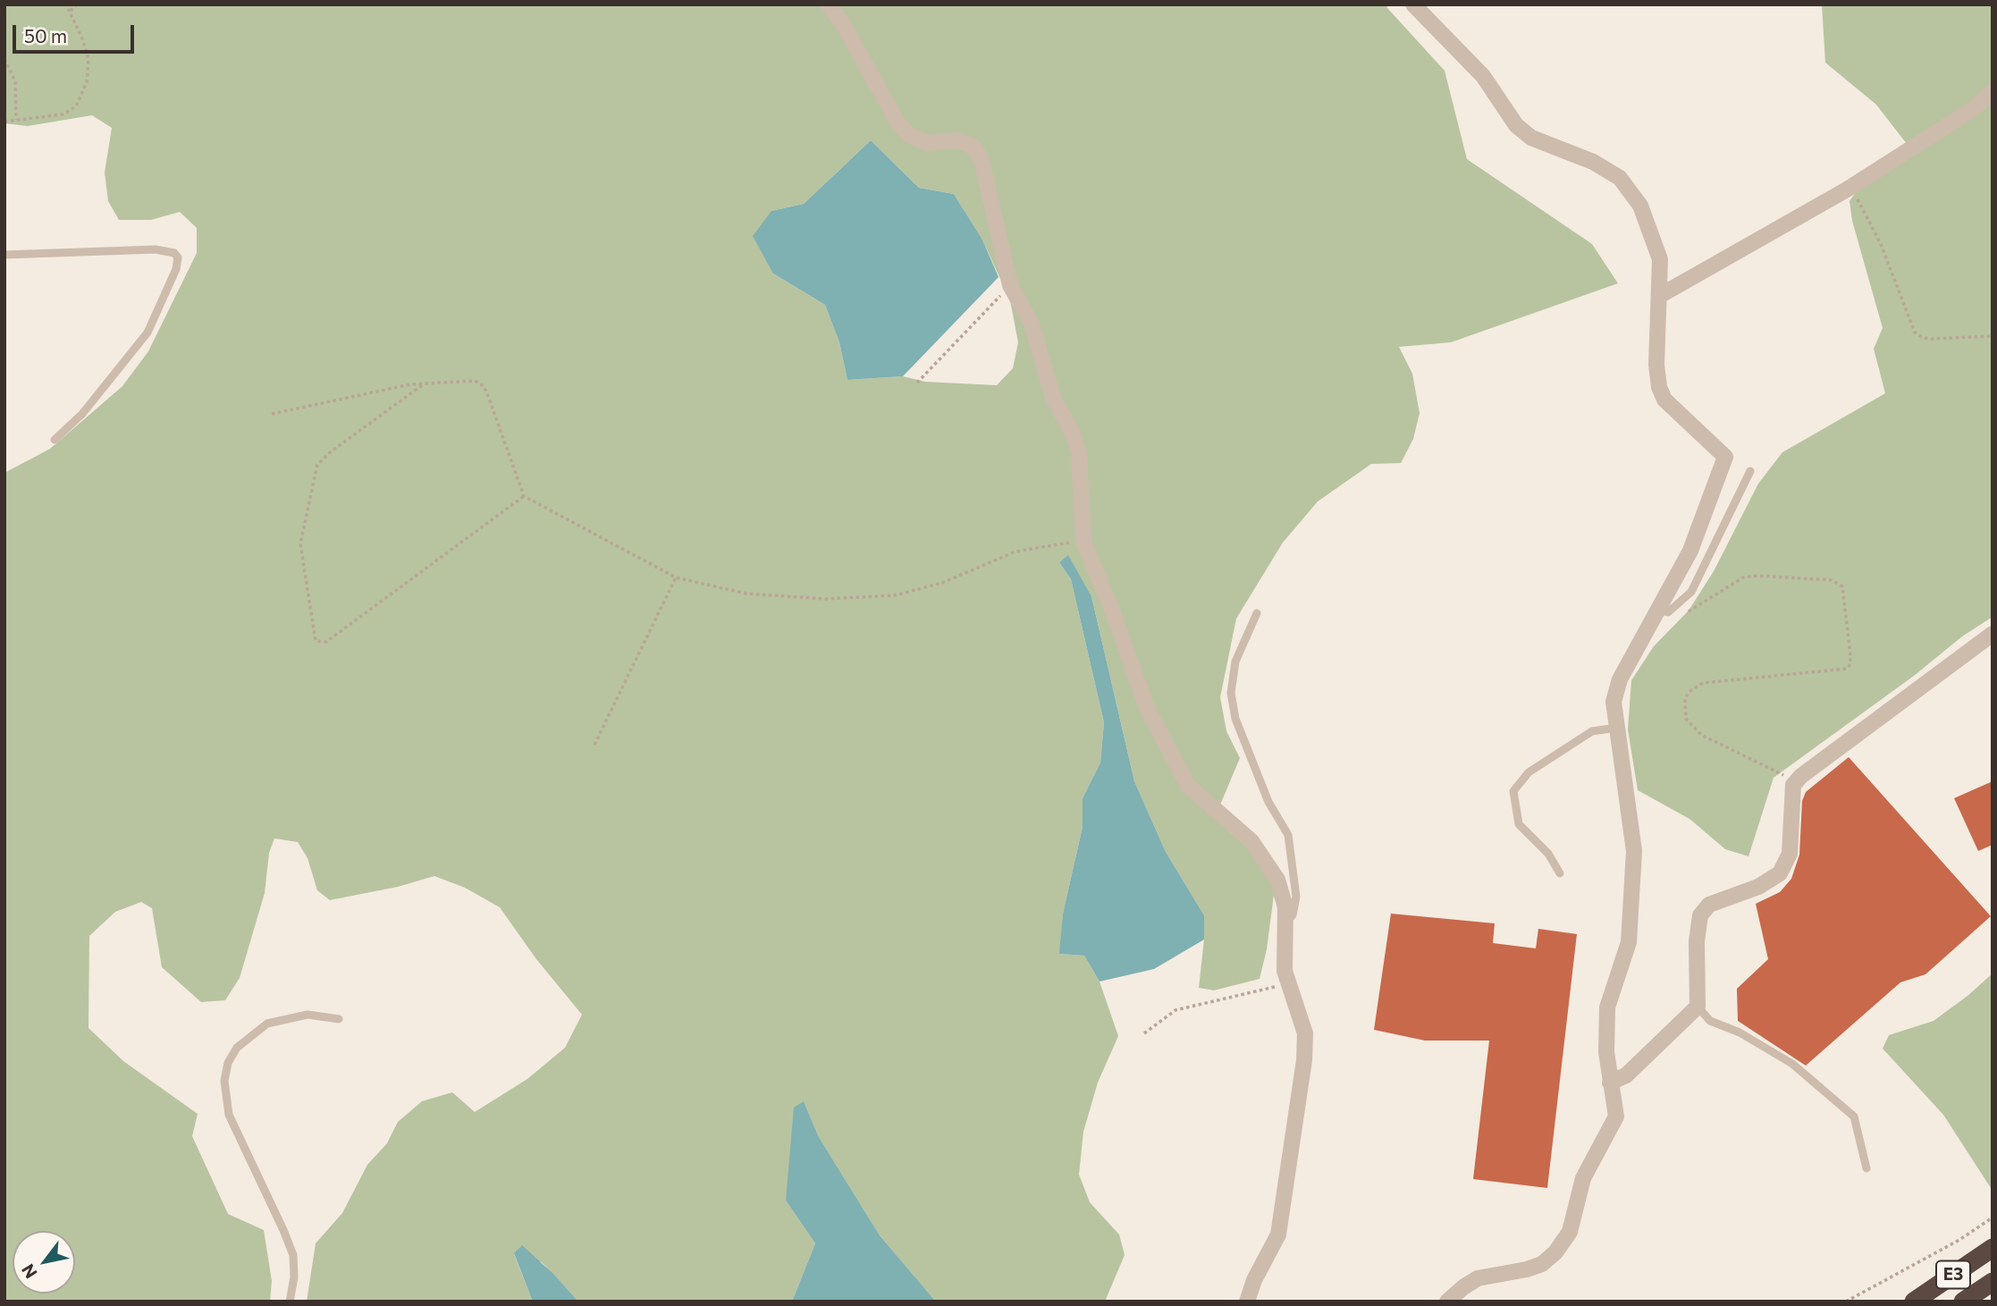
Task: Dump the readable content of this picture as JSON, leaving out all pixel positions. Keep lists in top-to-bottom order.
{
  "streets": {
    "highway": ["E3"]
  },
  "scale_bar": "50 m",
  "north": "bottom left"
}
